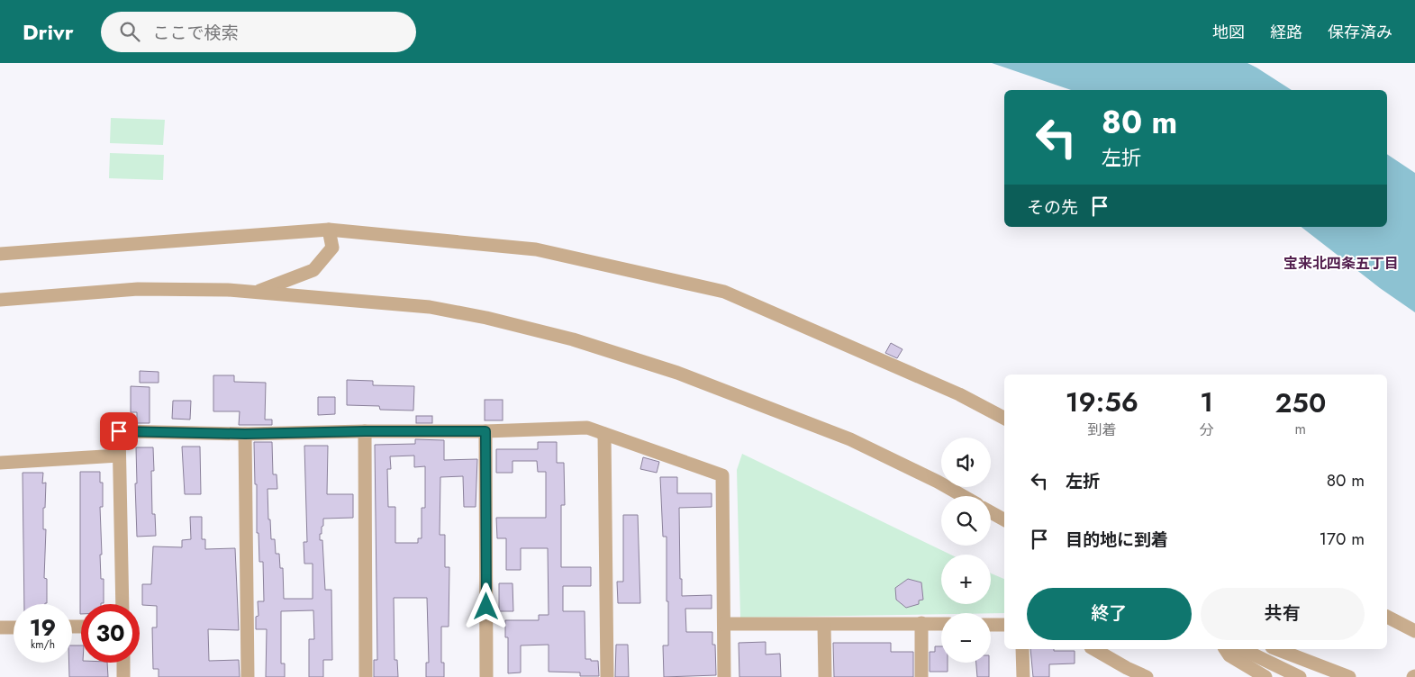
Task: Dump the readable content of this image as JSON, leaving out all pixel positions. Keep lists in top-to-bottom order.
{
  "districts": ["宝来北四条五丁目"],
  "page": {
    "header": "Drivr",
    "search": "ここで検索",
    "nav": ["地図", "経路", "保存済み"],
    "turn": ["80 m", "左折"],
    "then": "その先",
    "eta": [
      "19:56",
      "到着",
      "1",
      "分",
      "250",
      "m"
    ],
    "map_buttons": ["+", "−"],
    "list": [
      {
        "name": "左折",
        "value": "80 m"
      },
      {
        "name": "目的地に到着",
        "value": "170 m"
      }
    ],
    "buttons": ["終了", "共有"],
    "speed": "19 km/h",
    "limit": "30"
  }
}
